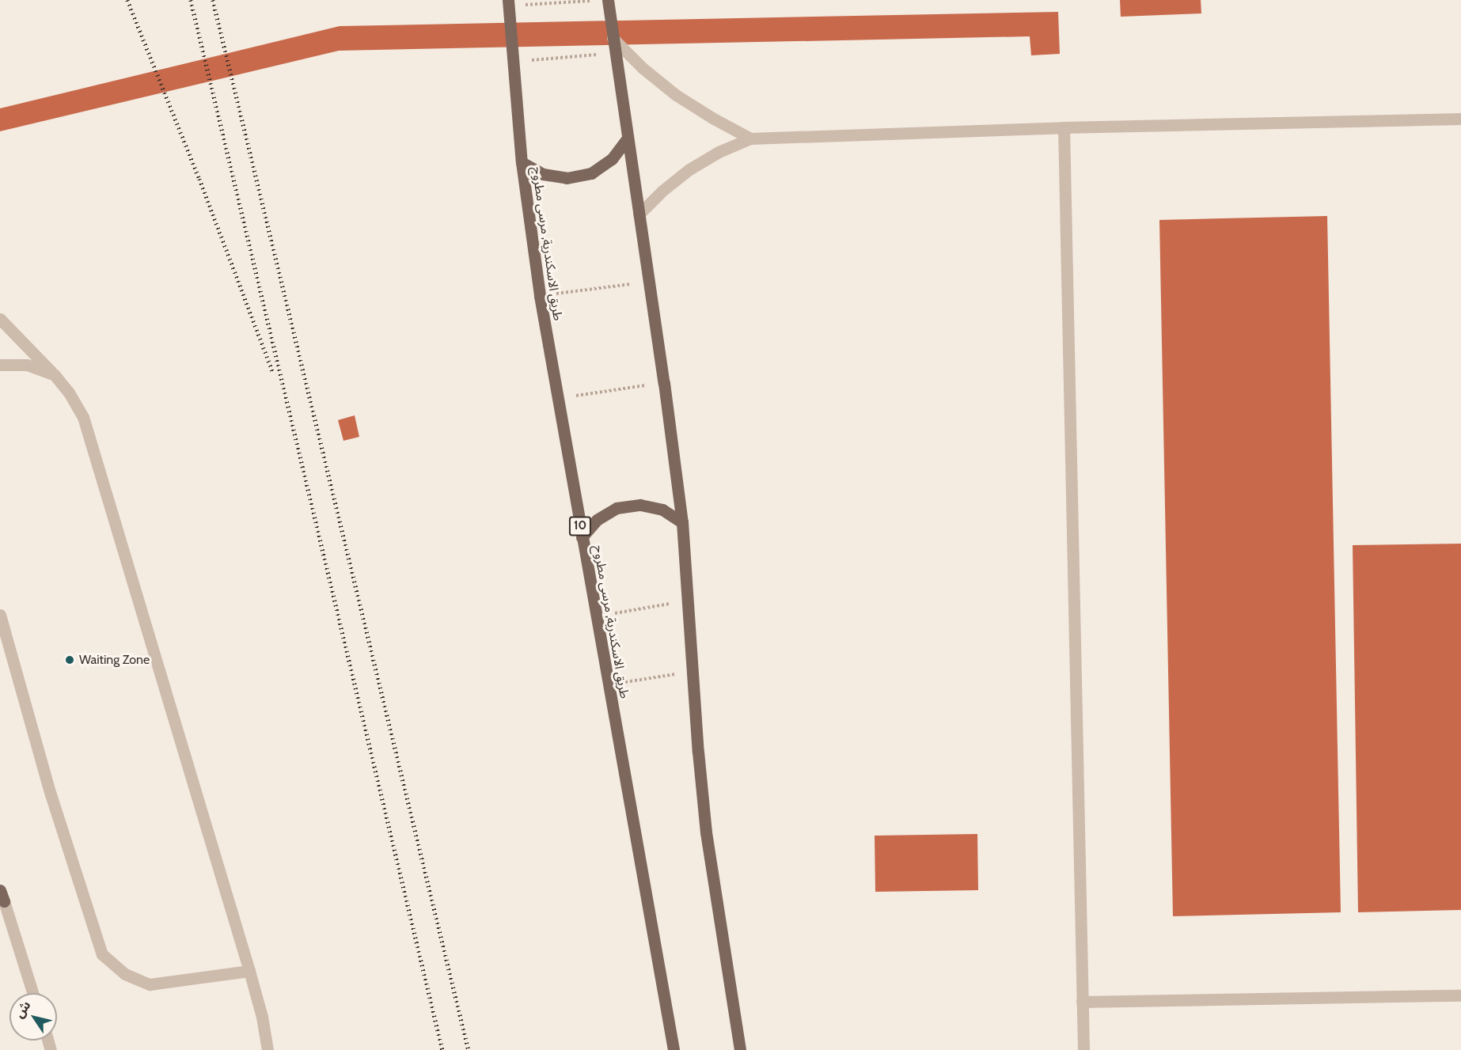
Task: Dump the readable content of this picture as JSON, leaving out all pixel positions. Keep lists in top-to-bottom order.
{
  "streets": {
    "main road": ["طريق الاسكندرية, مرسى مطروح", "10"]
  },
  "places": ["Waiting Zone"],
  "north": "top left"
}
